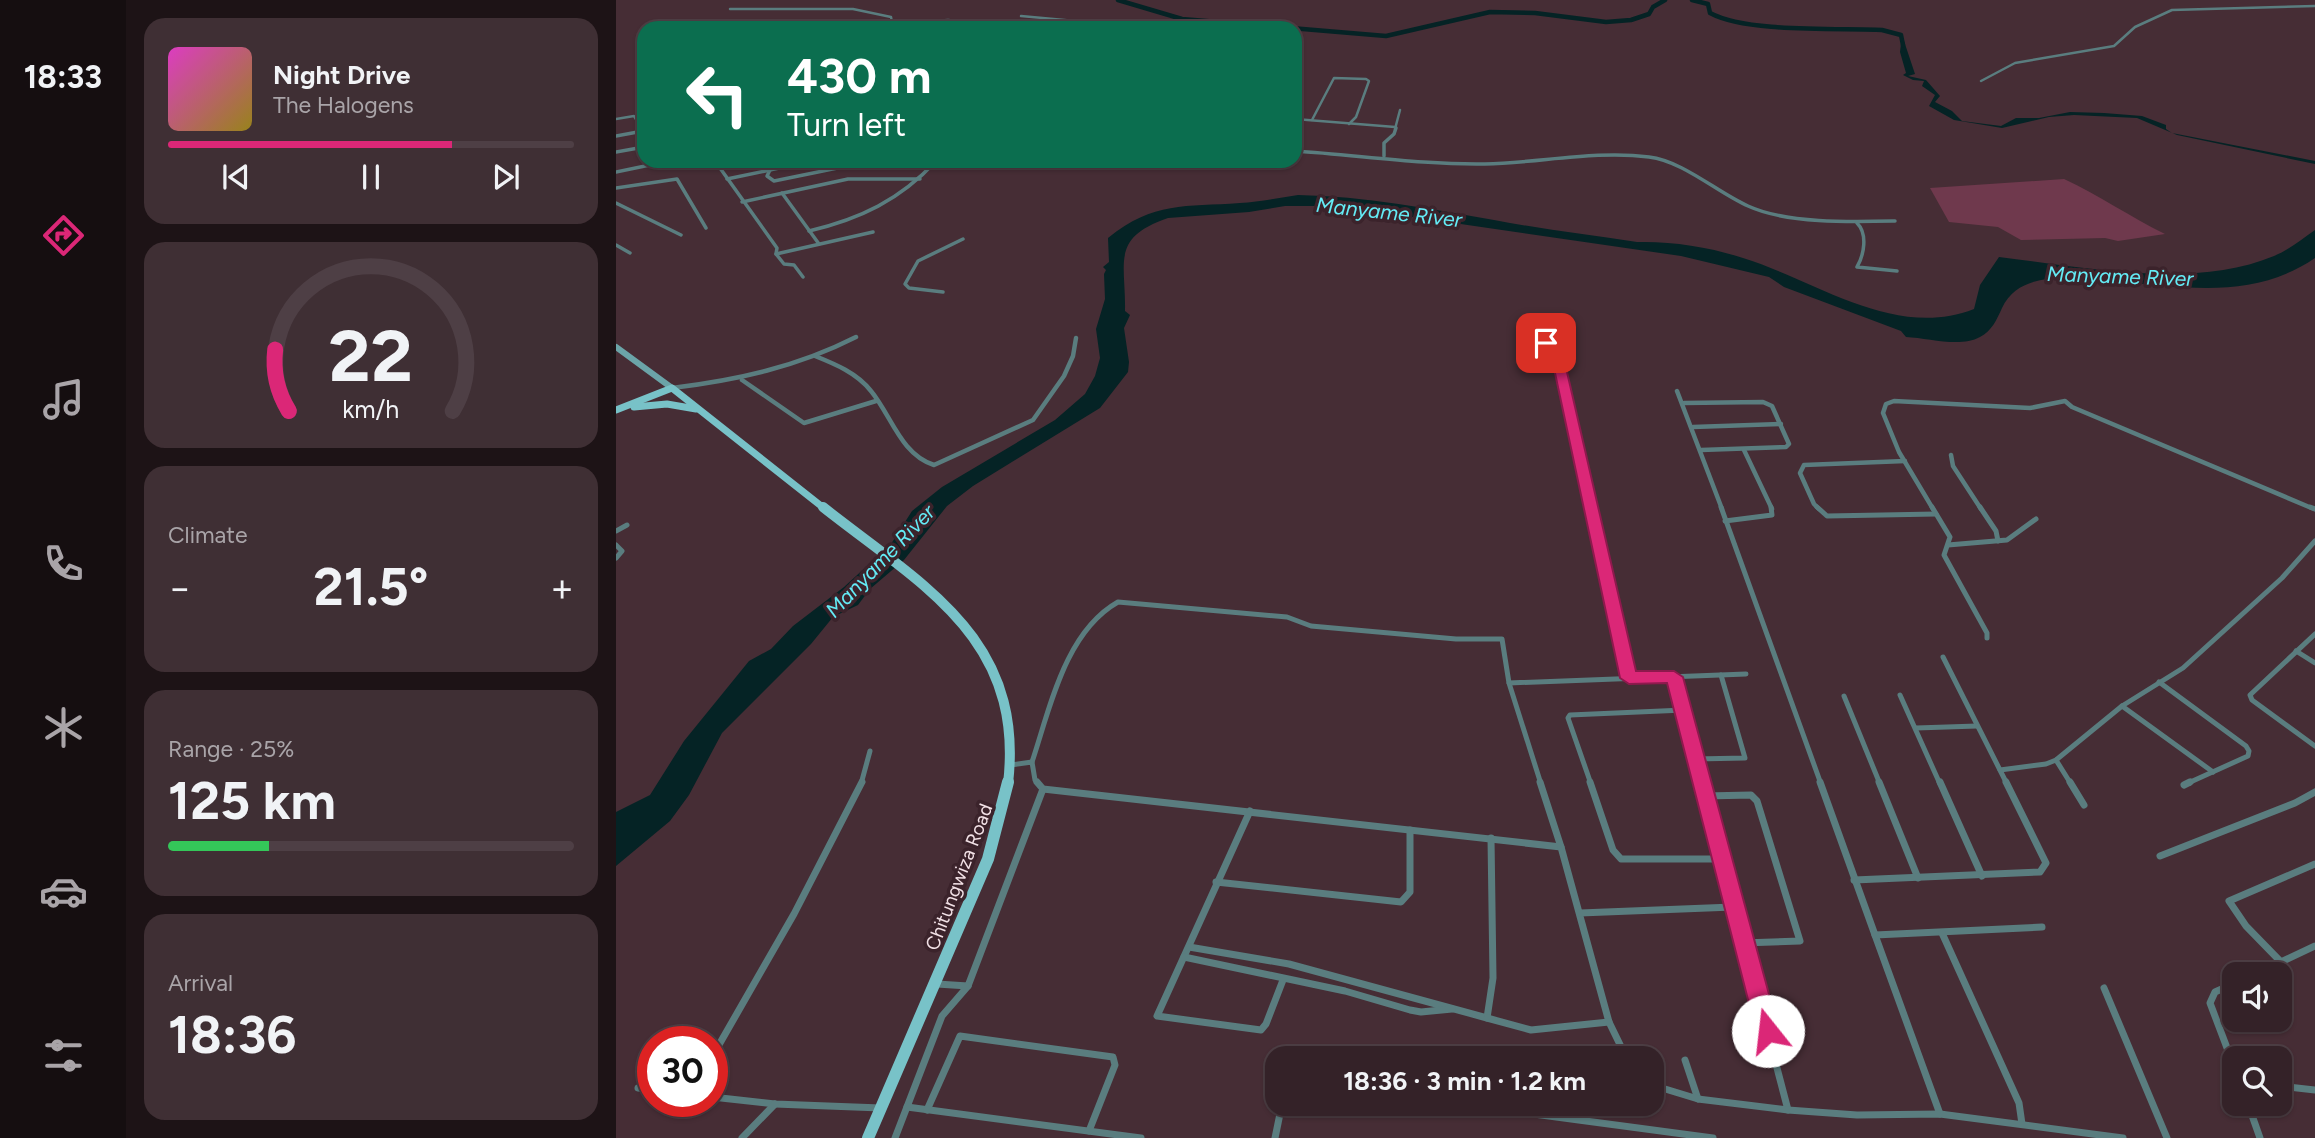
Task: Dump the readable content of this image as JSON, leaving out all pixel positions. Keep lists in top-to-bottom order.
{
  "streets": {
    "main road": ["Chitungwiza Road"]
  },
  "water": ["Manyame River"],
  "page": {
    "tabs": "18:33",
    "turn": ["430 m", "Turn left"],
    "song": ["Night Drive", "The Halogens"],
    "tile": [
      "Climate",
      ["Range · 25%", "125 km"],
      ["Arrival", "18:36"]
    ],
    "heat": ["−", "21.5°", "+"],
    "limit": "30",
    "trip": "18:36 · 3 min · 1.2 km",
    "gauge": ["22", "km/h"]
  }
}
